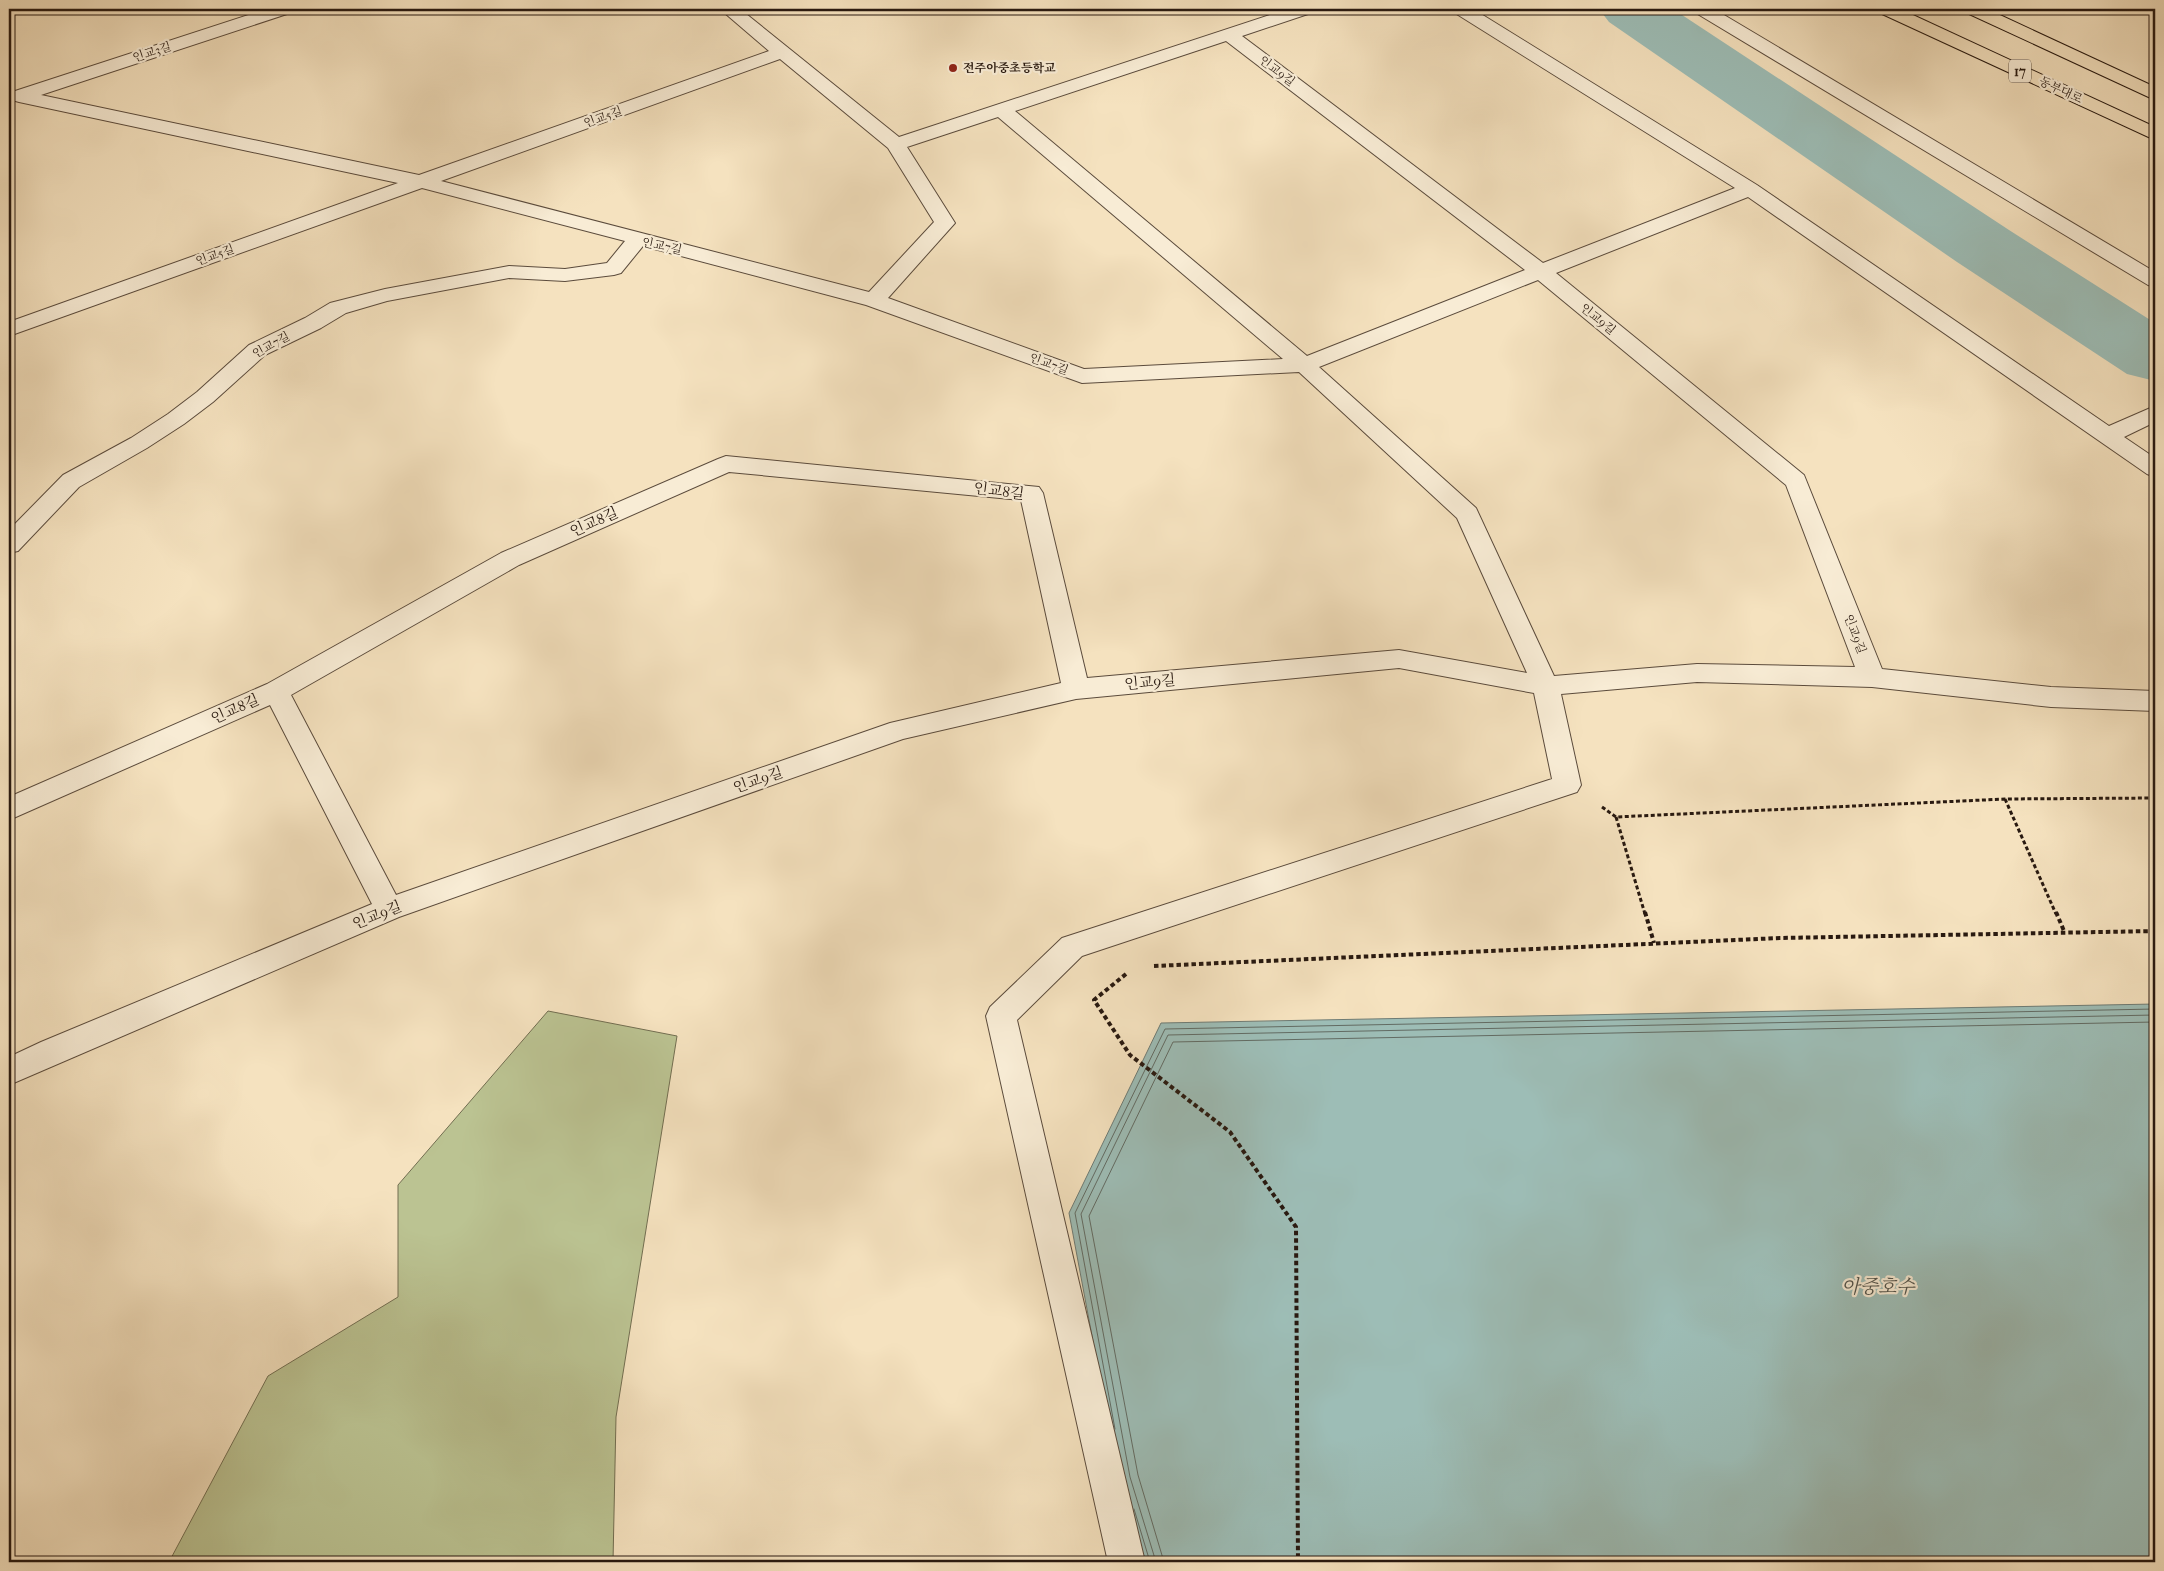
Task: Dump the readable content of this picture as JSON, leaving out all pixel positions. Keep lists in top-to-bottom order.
{
  "streets": {
    "main road": ["17", "동부대로"],
    "street": [
      "인교3길",
      "인교9길",
      "인교5길",
      "인교7길",
      "인교8길"
    ]
  },
  "crossings": [
    ["인교3길", "인교5길"],
    ["인교9길", "인교7길"],
    ["인교9길", "인교8길"]
  ],
  "water": ["아중호수"],
  "places": ["전주아중초등학교"]
}
